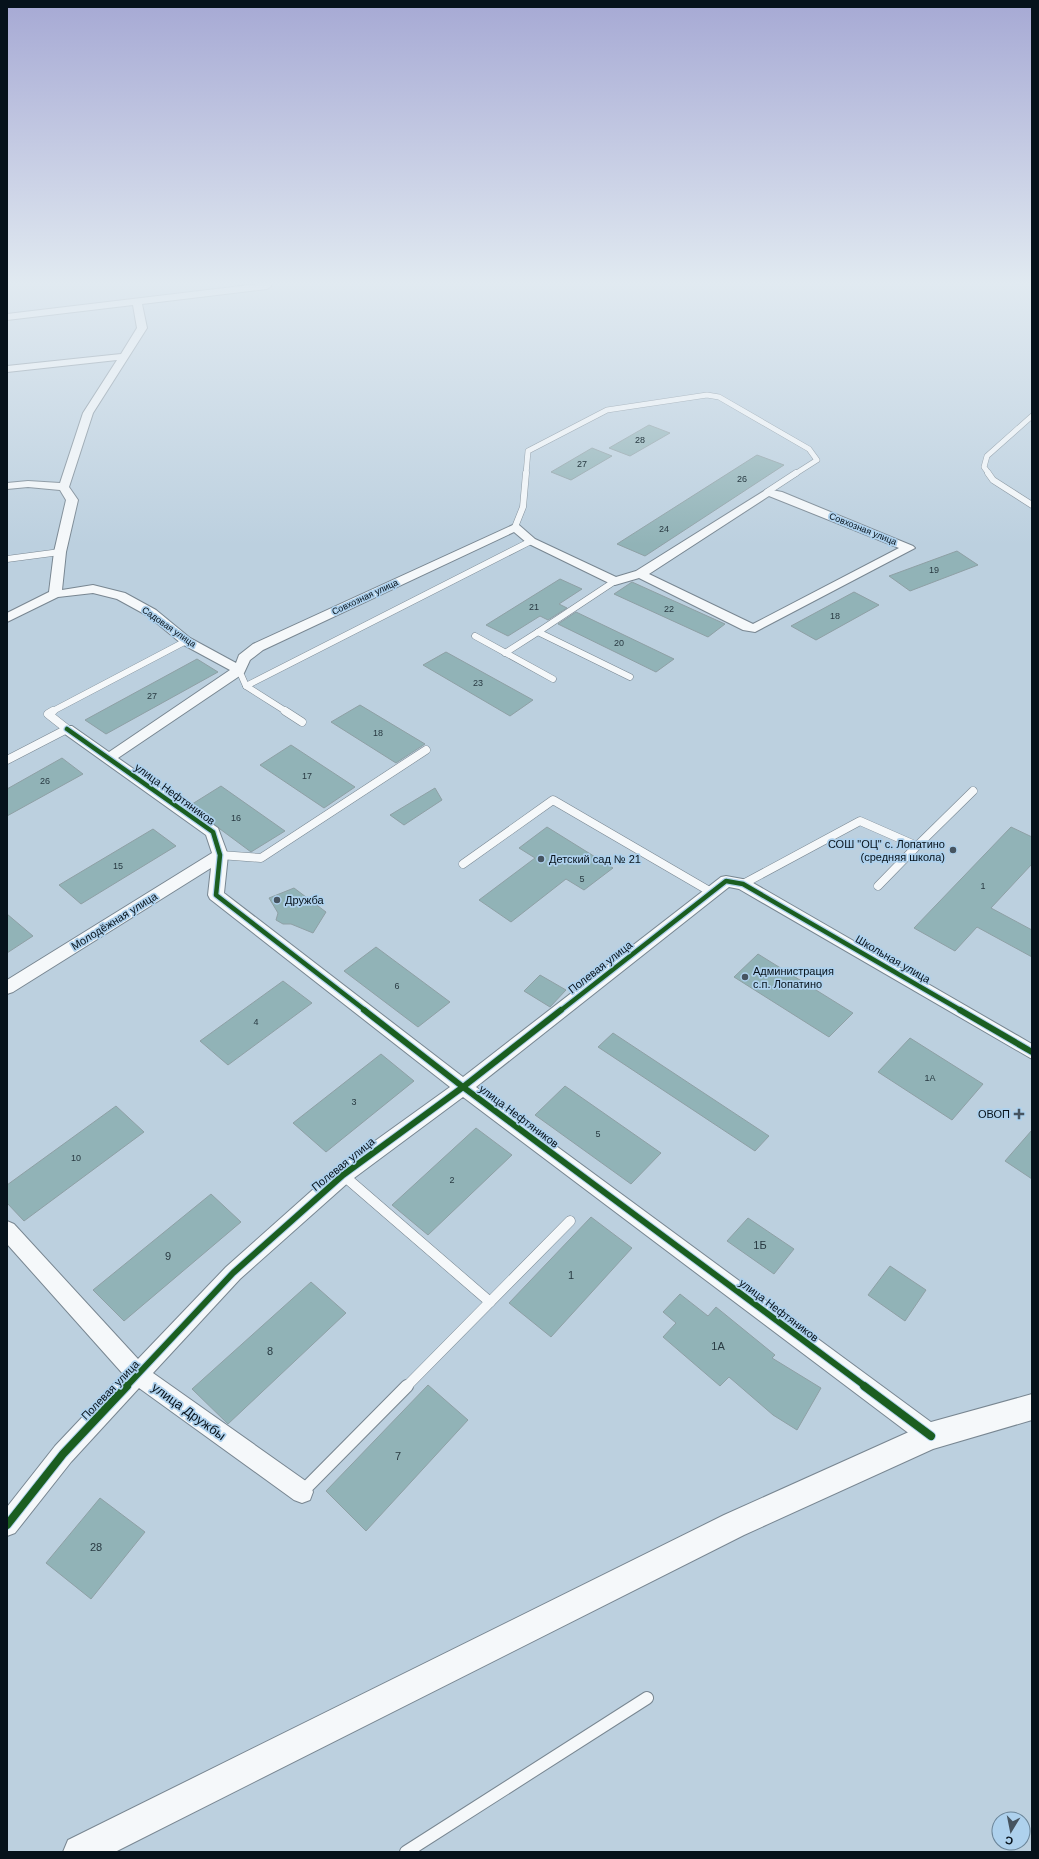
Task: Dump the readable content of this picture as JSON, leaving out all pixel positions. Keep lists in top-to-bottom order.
{
  "streets": {
    "street": [
      "Совхозная улица",
      "Садовая улица",
      "улица Нефтяников",
      "Молодёжная улица",
      "Школьная улица",
      "Полевая улица",
      "улица Дружбы"
    ]
  },
  "crossings": [
    ["Совхозная улица", "Садовая улица"],
    ["Совхозная улица", "улица Нефтяников"],
    ["улица Нефтяников", "Молодёжная улица"],
    ["улица Нефтяников", "Полевая улица"],
    ["Школьная улица", "Полевая улица"],
    ["Полевая улица", "улица Дружбы"]
  ],
  "places": {
    "other": [
      "СОШ \"ОЦ\" с. Лопатино (средняя школа)",
      "Детский сад № 21",
      "Дружба",
      "Администрация с.п. Лопатино"
    ],
    "health": ["ОВОП"]
  },
  "house_numbers": [
    "28",
    "27",
    "26",
    "24",
    "19",
    "21",
    "22",
    "18",
    "20",
    "23",
    "27",
    "18",
    "17",
    "26",
    "16",
    "15",
    "5",
    "1",
    "6",
    "4",
    "1А",
    "3",
    "5",
    "10",
    "2",
    "1Б",
    "9",
    "1",
    "1А",
    "8",
    "7",
    "28"
  ],
  "north": "bottom"
}
